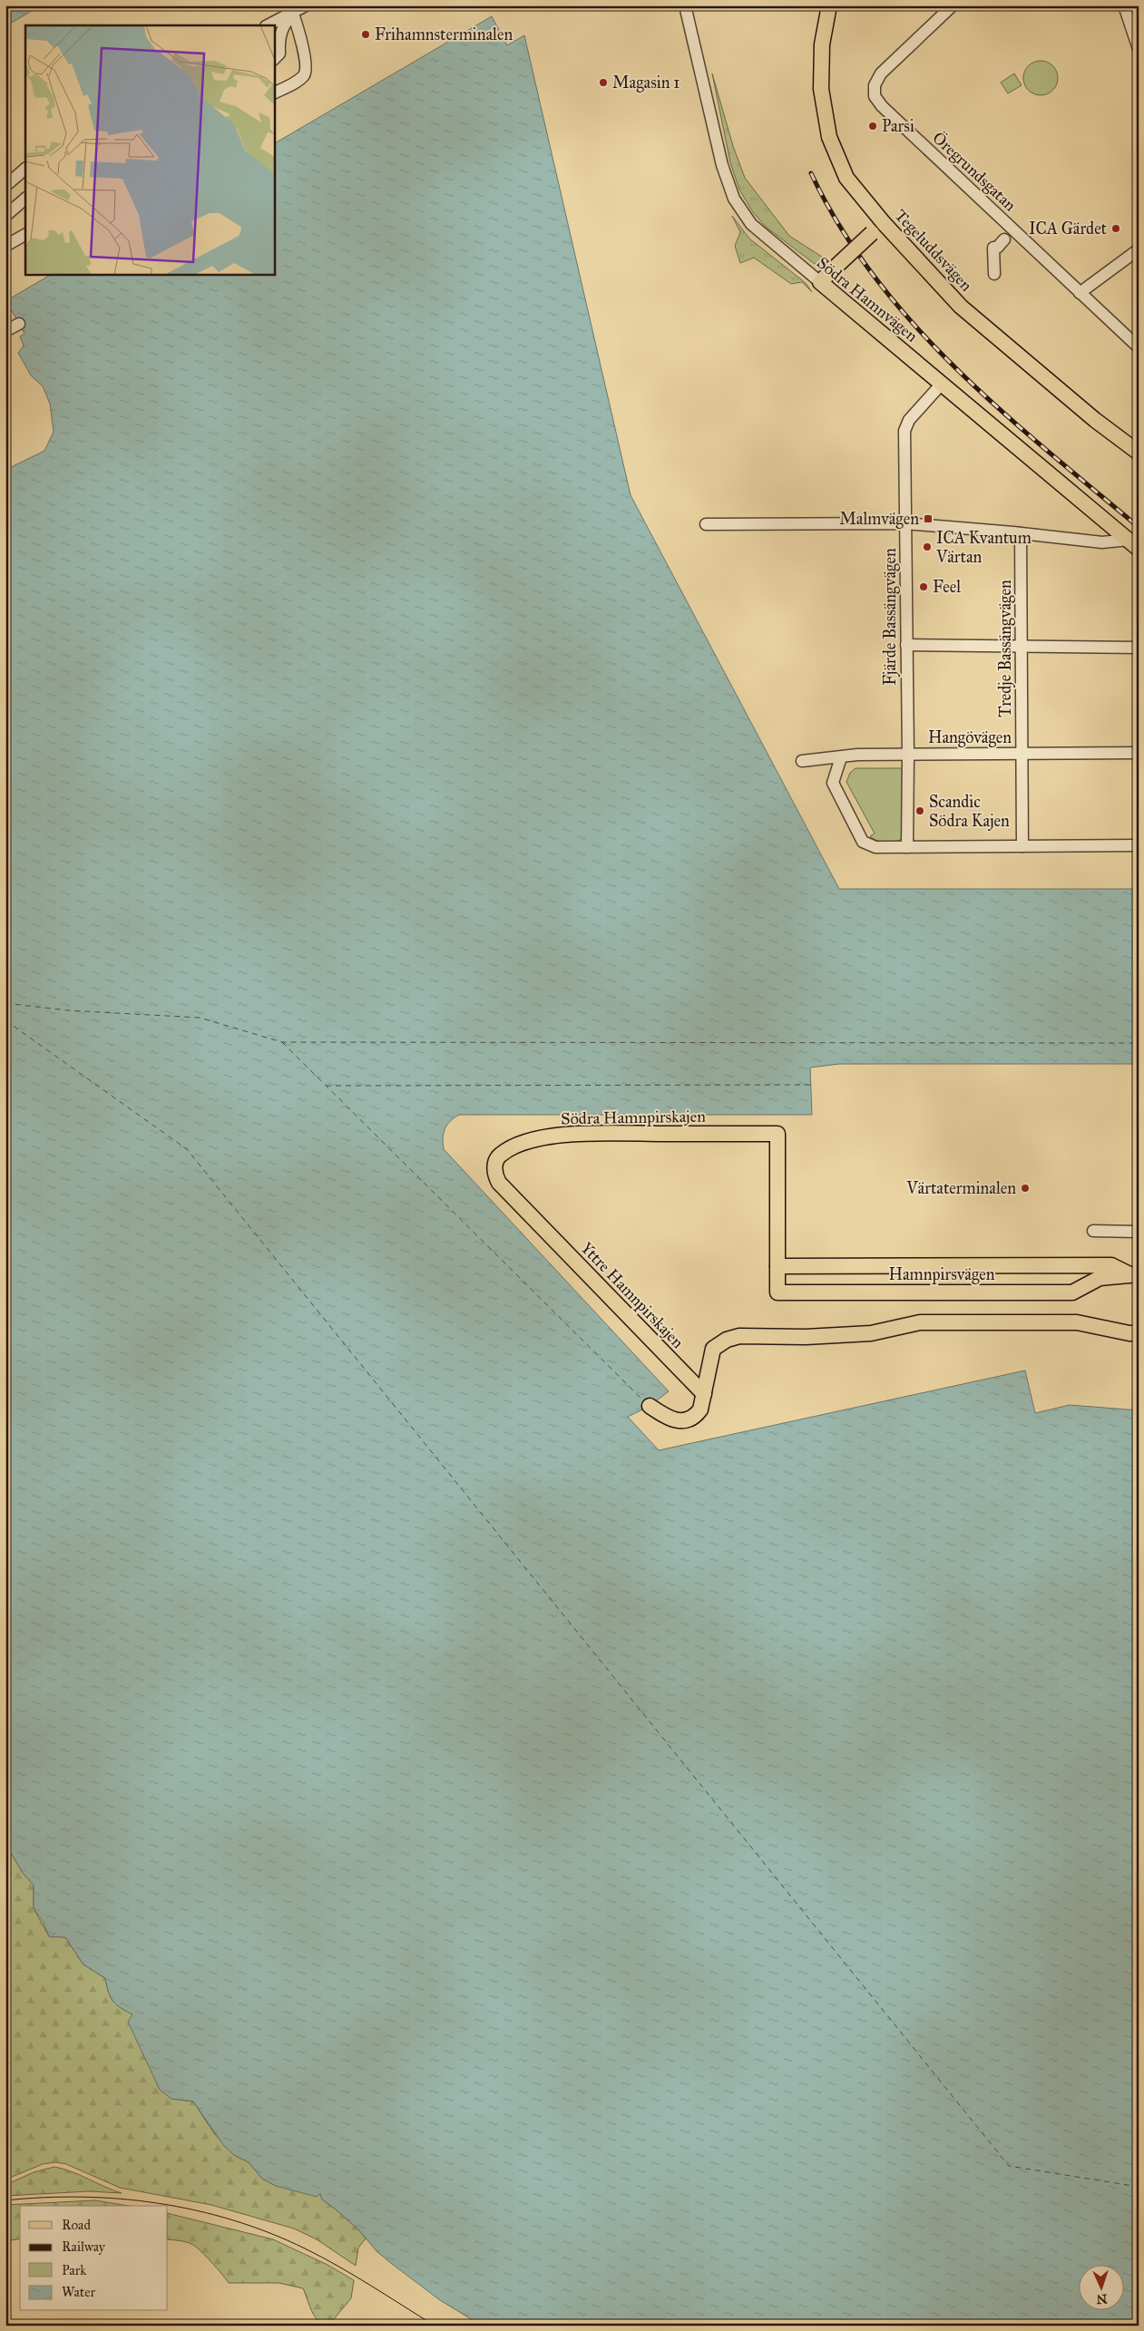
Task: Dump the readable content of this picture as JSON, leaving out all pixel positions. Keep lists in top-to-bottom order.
{
  "streets": {
    "main road": [
      "Tegeluddsvägen",
      "Södra Hamnvägen",
      "Södra Hamnpirskajen",
      "Hamnpirsvägen",
      "Yttre Hamnpirskajen"
    ],
    "street": [
      "Öregrundsgatan",
      "Fjärde Bassängvägen",
      "Tredje Bassängvägen",
      "Hangövägen"
    ]
  },
  "crossings": [
    ["Södra Hamnvägen", "Fjärde Bassängvägen"],
    ["Fjärde Bassängvägen", "Hangövägen"],
    ["Tredje Bassängvägen", "Hangövägen"],
    ["Södra Hamnpirskajen", "Hamnpirsvägen"],
    ["Södra Hamnpirskajen", "Yttre Hamnpirskajen"]
  ],
  "places": {
    "other": [
      "Frihamnsterminalen",
      "Magasin 1",
      "Parsi",
      "ICA Gärdet",
      "ICA Kvantum Värtan",
      "Feel",
      "Scandic Södra Kajen",
      "Värtaterminalen"
    ],
    "transit": ["Malmvägen"]
  },
  "legend": [
    "Road",
    "Railway",
    "Park",
    "Water"
  ],
  "north": "bottom"
}
